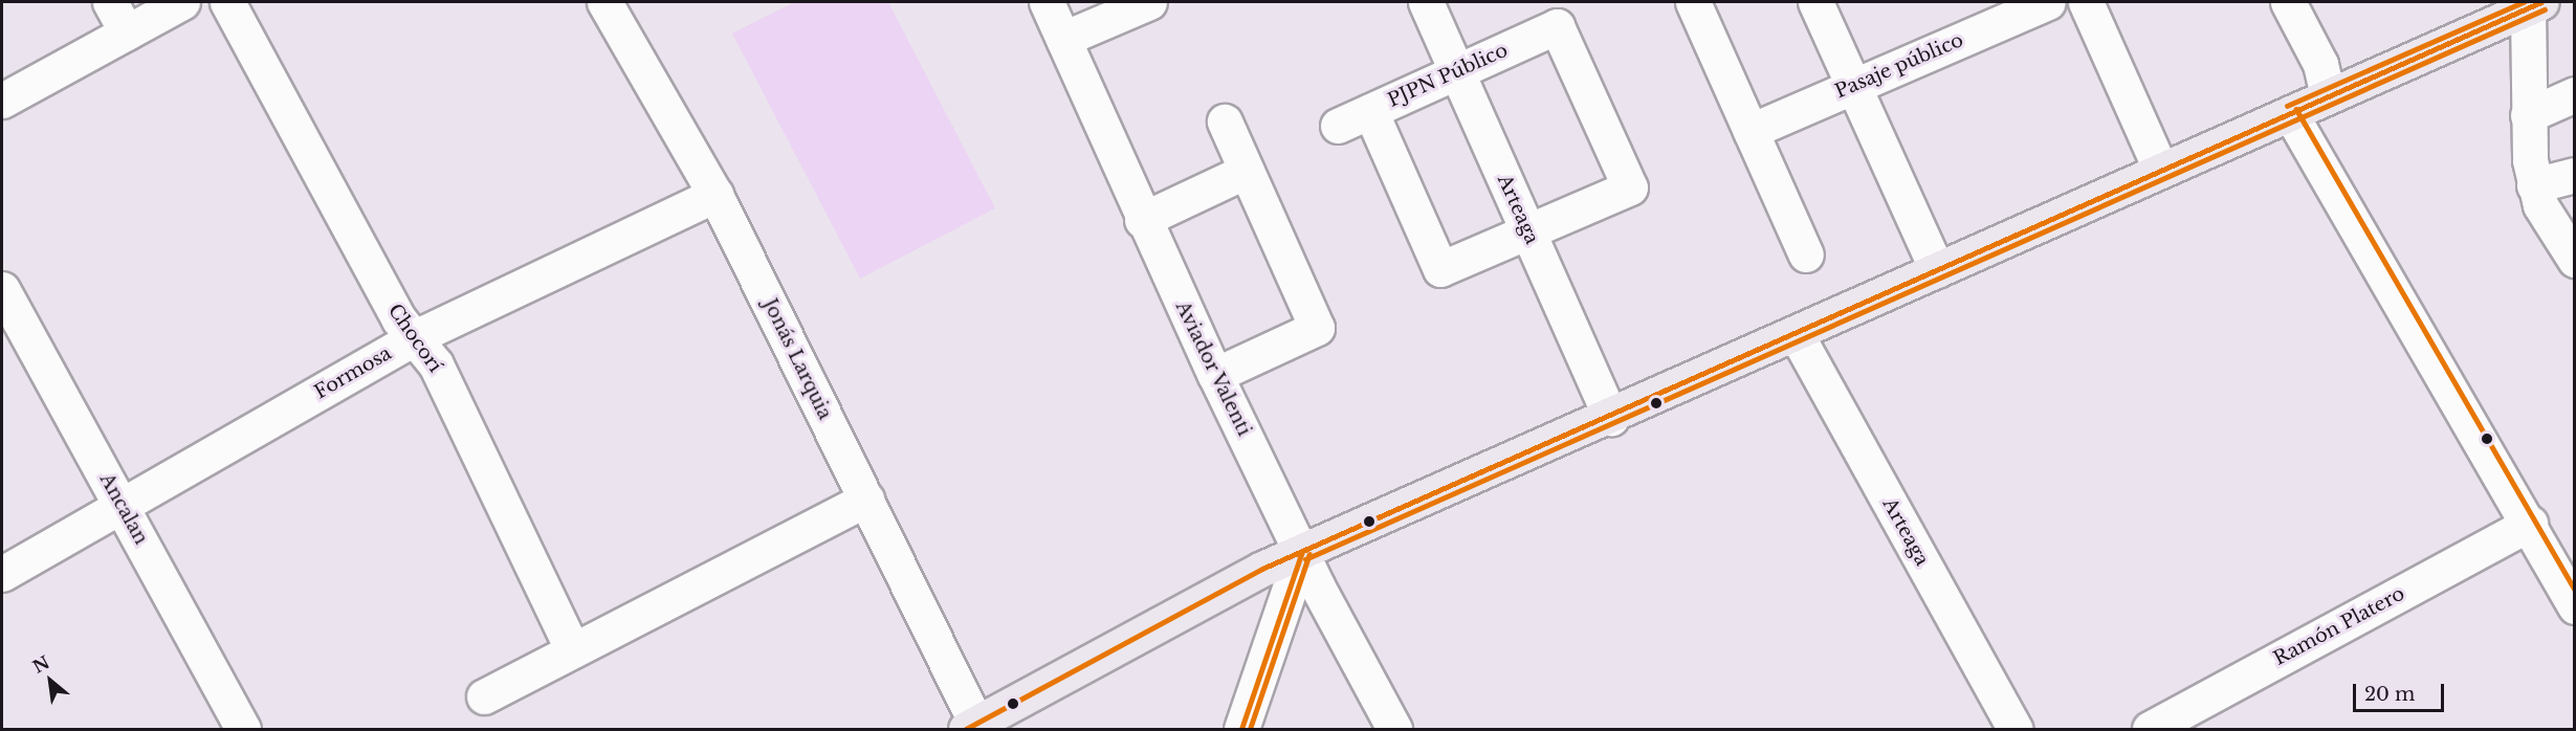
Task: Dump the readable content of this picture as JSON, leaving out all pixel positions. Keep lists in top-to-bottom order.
{
  "streets": {
    "street": [
      "Pasaje público",
      "PJPN Público",
      "Arteaga",
      "Chocorí",
      "Jonás Larquia",
      "Aviador Valenti",
      "Formosa",
      "Ancalan",
      "Ramón Platero"
    ]
  },
  "crossings": [
    ["PJPN Público", "Arteaga"],
    ["Chocorí", "Formosa"],
    ["Jonás Larquia", "Formosa"],
    ["Formosa", "Ancalan"]
  ],
  "scale_bar": "20 m",
  "north": "top left"
}
